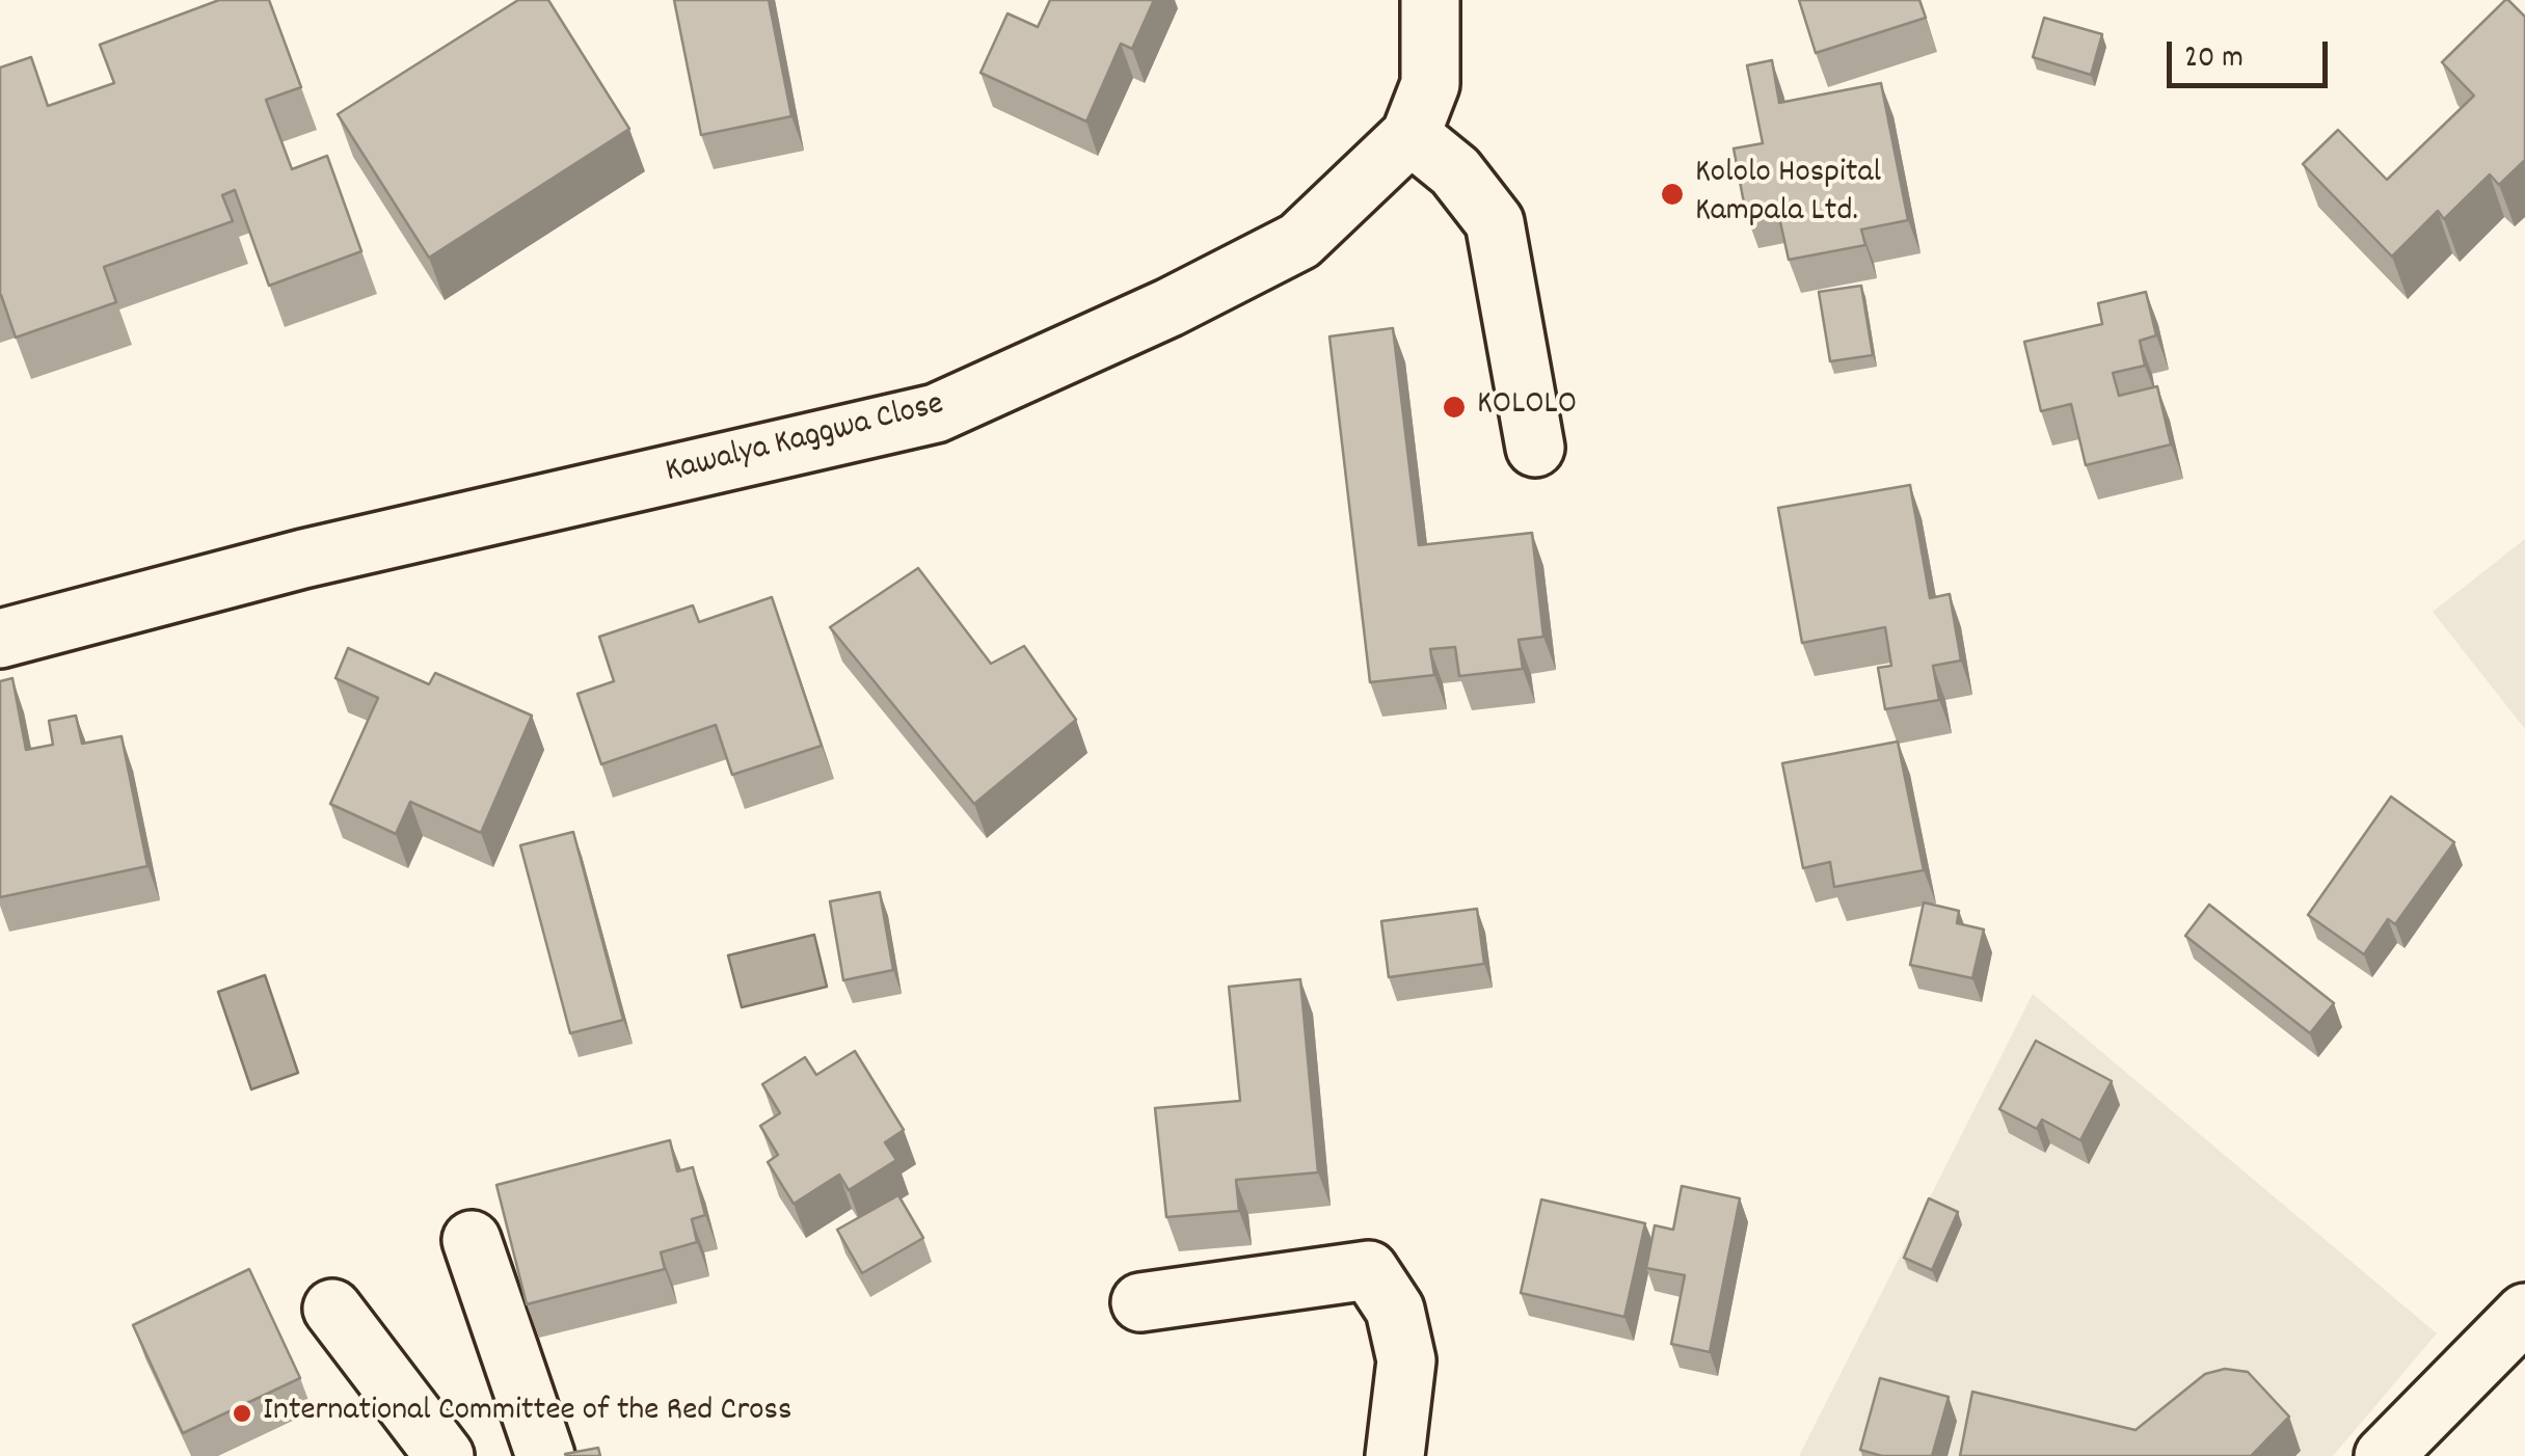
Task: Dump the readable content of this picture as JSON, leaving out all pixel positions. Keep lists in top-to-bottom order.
{
  "streets": {
    "street": ["Kawalya Kaggwa Close"]
  },
  "places": ["Kololo Hospital Kampala Ltd.", "KOLOLO", "International Committee of the Red Cross"],
  "scale_bar": "20 m"
}
